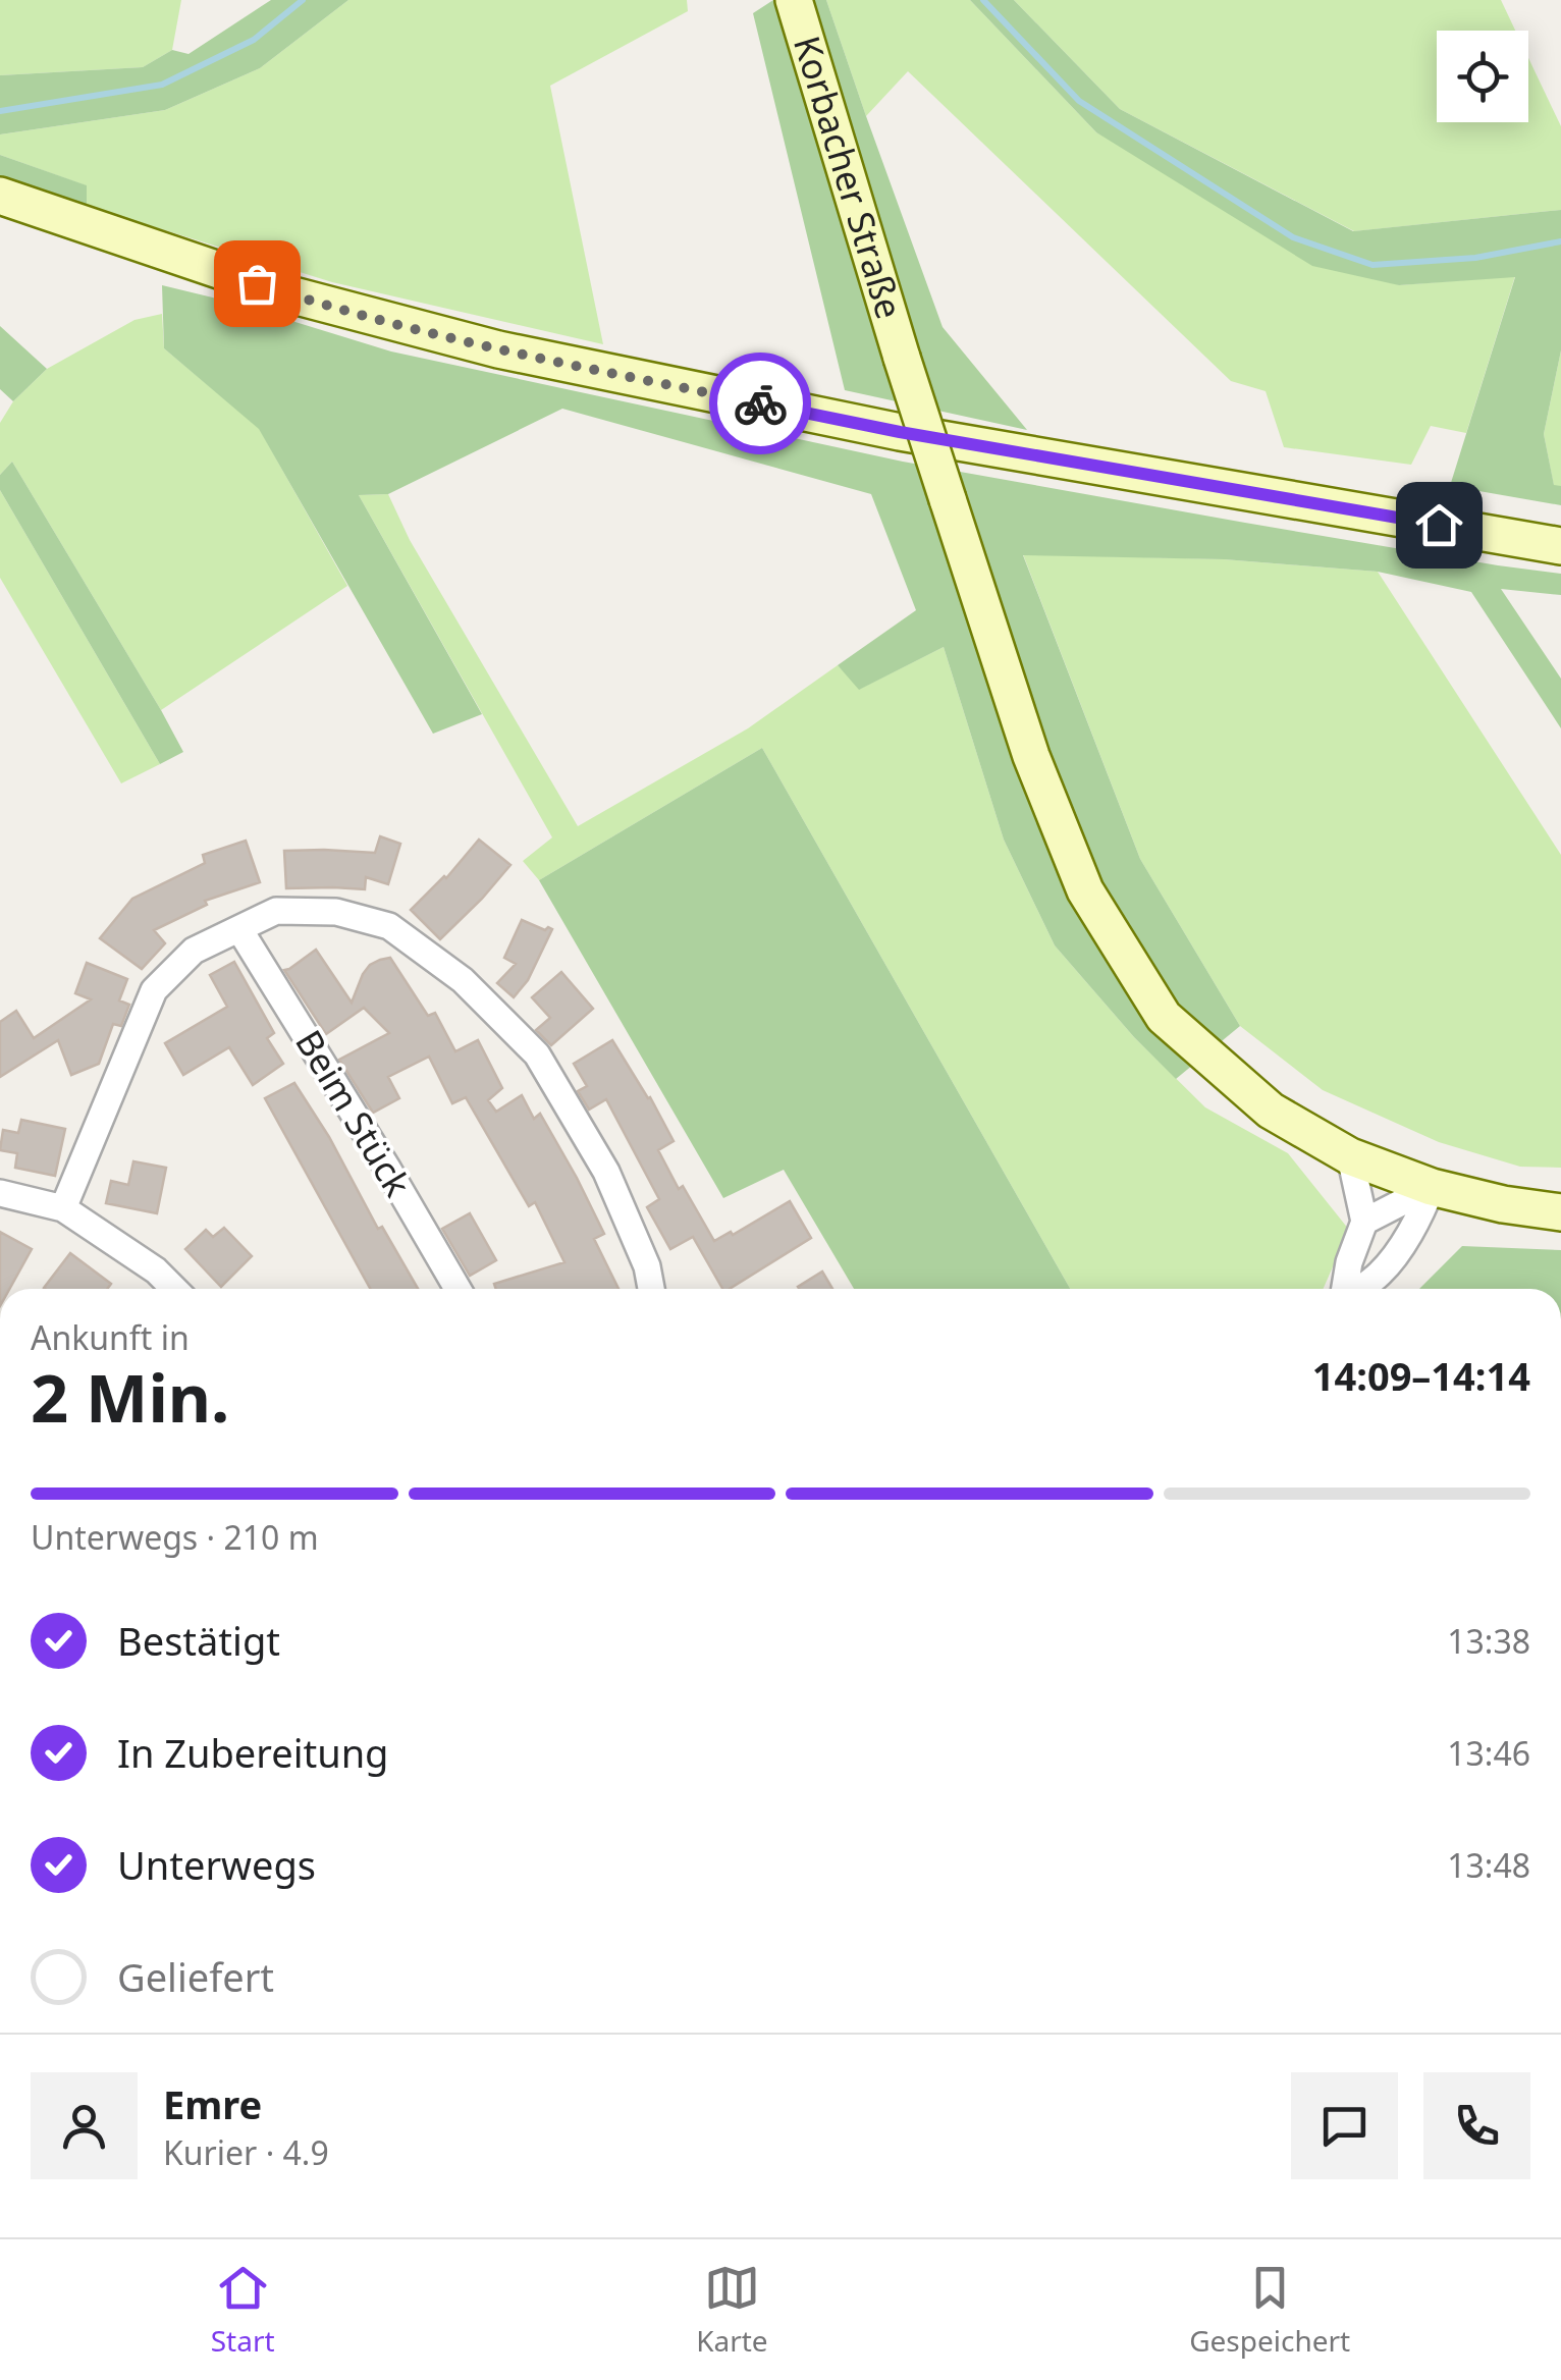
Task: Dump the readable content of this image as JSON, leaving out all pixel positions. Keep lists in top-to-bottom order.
{
  "streets": {
    "main road": ["Korbacher Straße"],
    "street": ["Beim Stück"]
  },
  "page": {
    "heading": ["2 Min.", "Ankunft in", "14:09–14:14"],
    "panel": ["Emre", "Kurier · 4.9"],
    "bar": "Unterwegs · 210 m",
    "list": [
      ["Bestätigt", "13:38"],
      ["In Zubereitung", "13:46"],
      ["Unterwegs", "13:48"],
      "Geliefert"
    ],
    "tabs": ["Start", "Karte", "Gespeichert"]
  }
}
